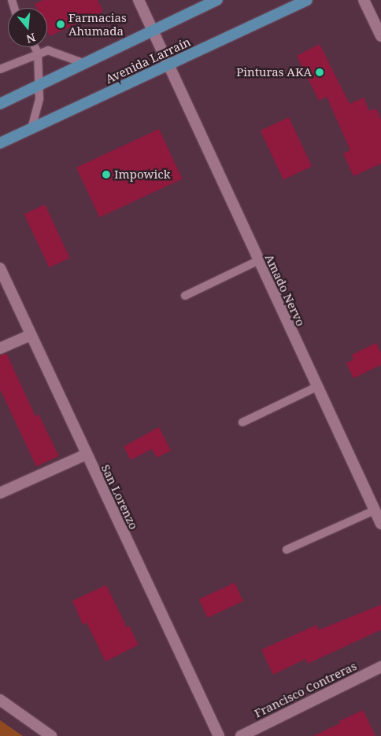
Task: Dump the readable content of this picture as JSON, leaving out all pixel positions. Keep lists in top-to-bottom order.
{
  "streets": {
    "main road": ["Avenida Larraín"],
    "street": ["Amado Nervo", "San Lorenzo", "Francisco Contreras"]
  },
  "crossings": [
    ["Avenida Larraín", "Amado Nervo"]
  ],
  "places": ["Farmacias Ahumada", "Pinturas AKA", "Impowick"],
  "north": "bottom"
}
